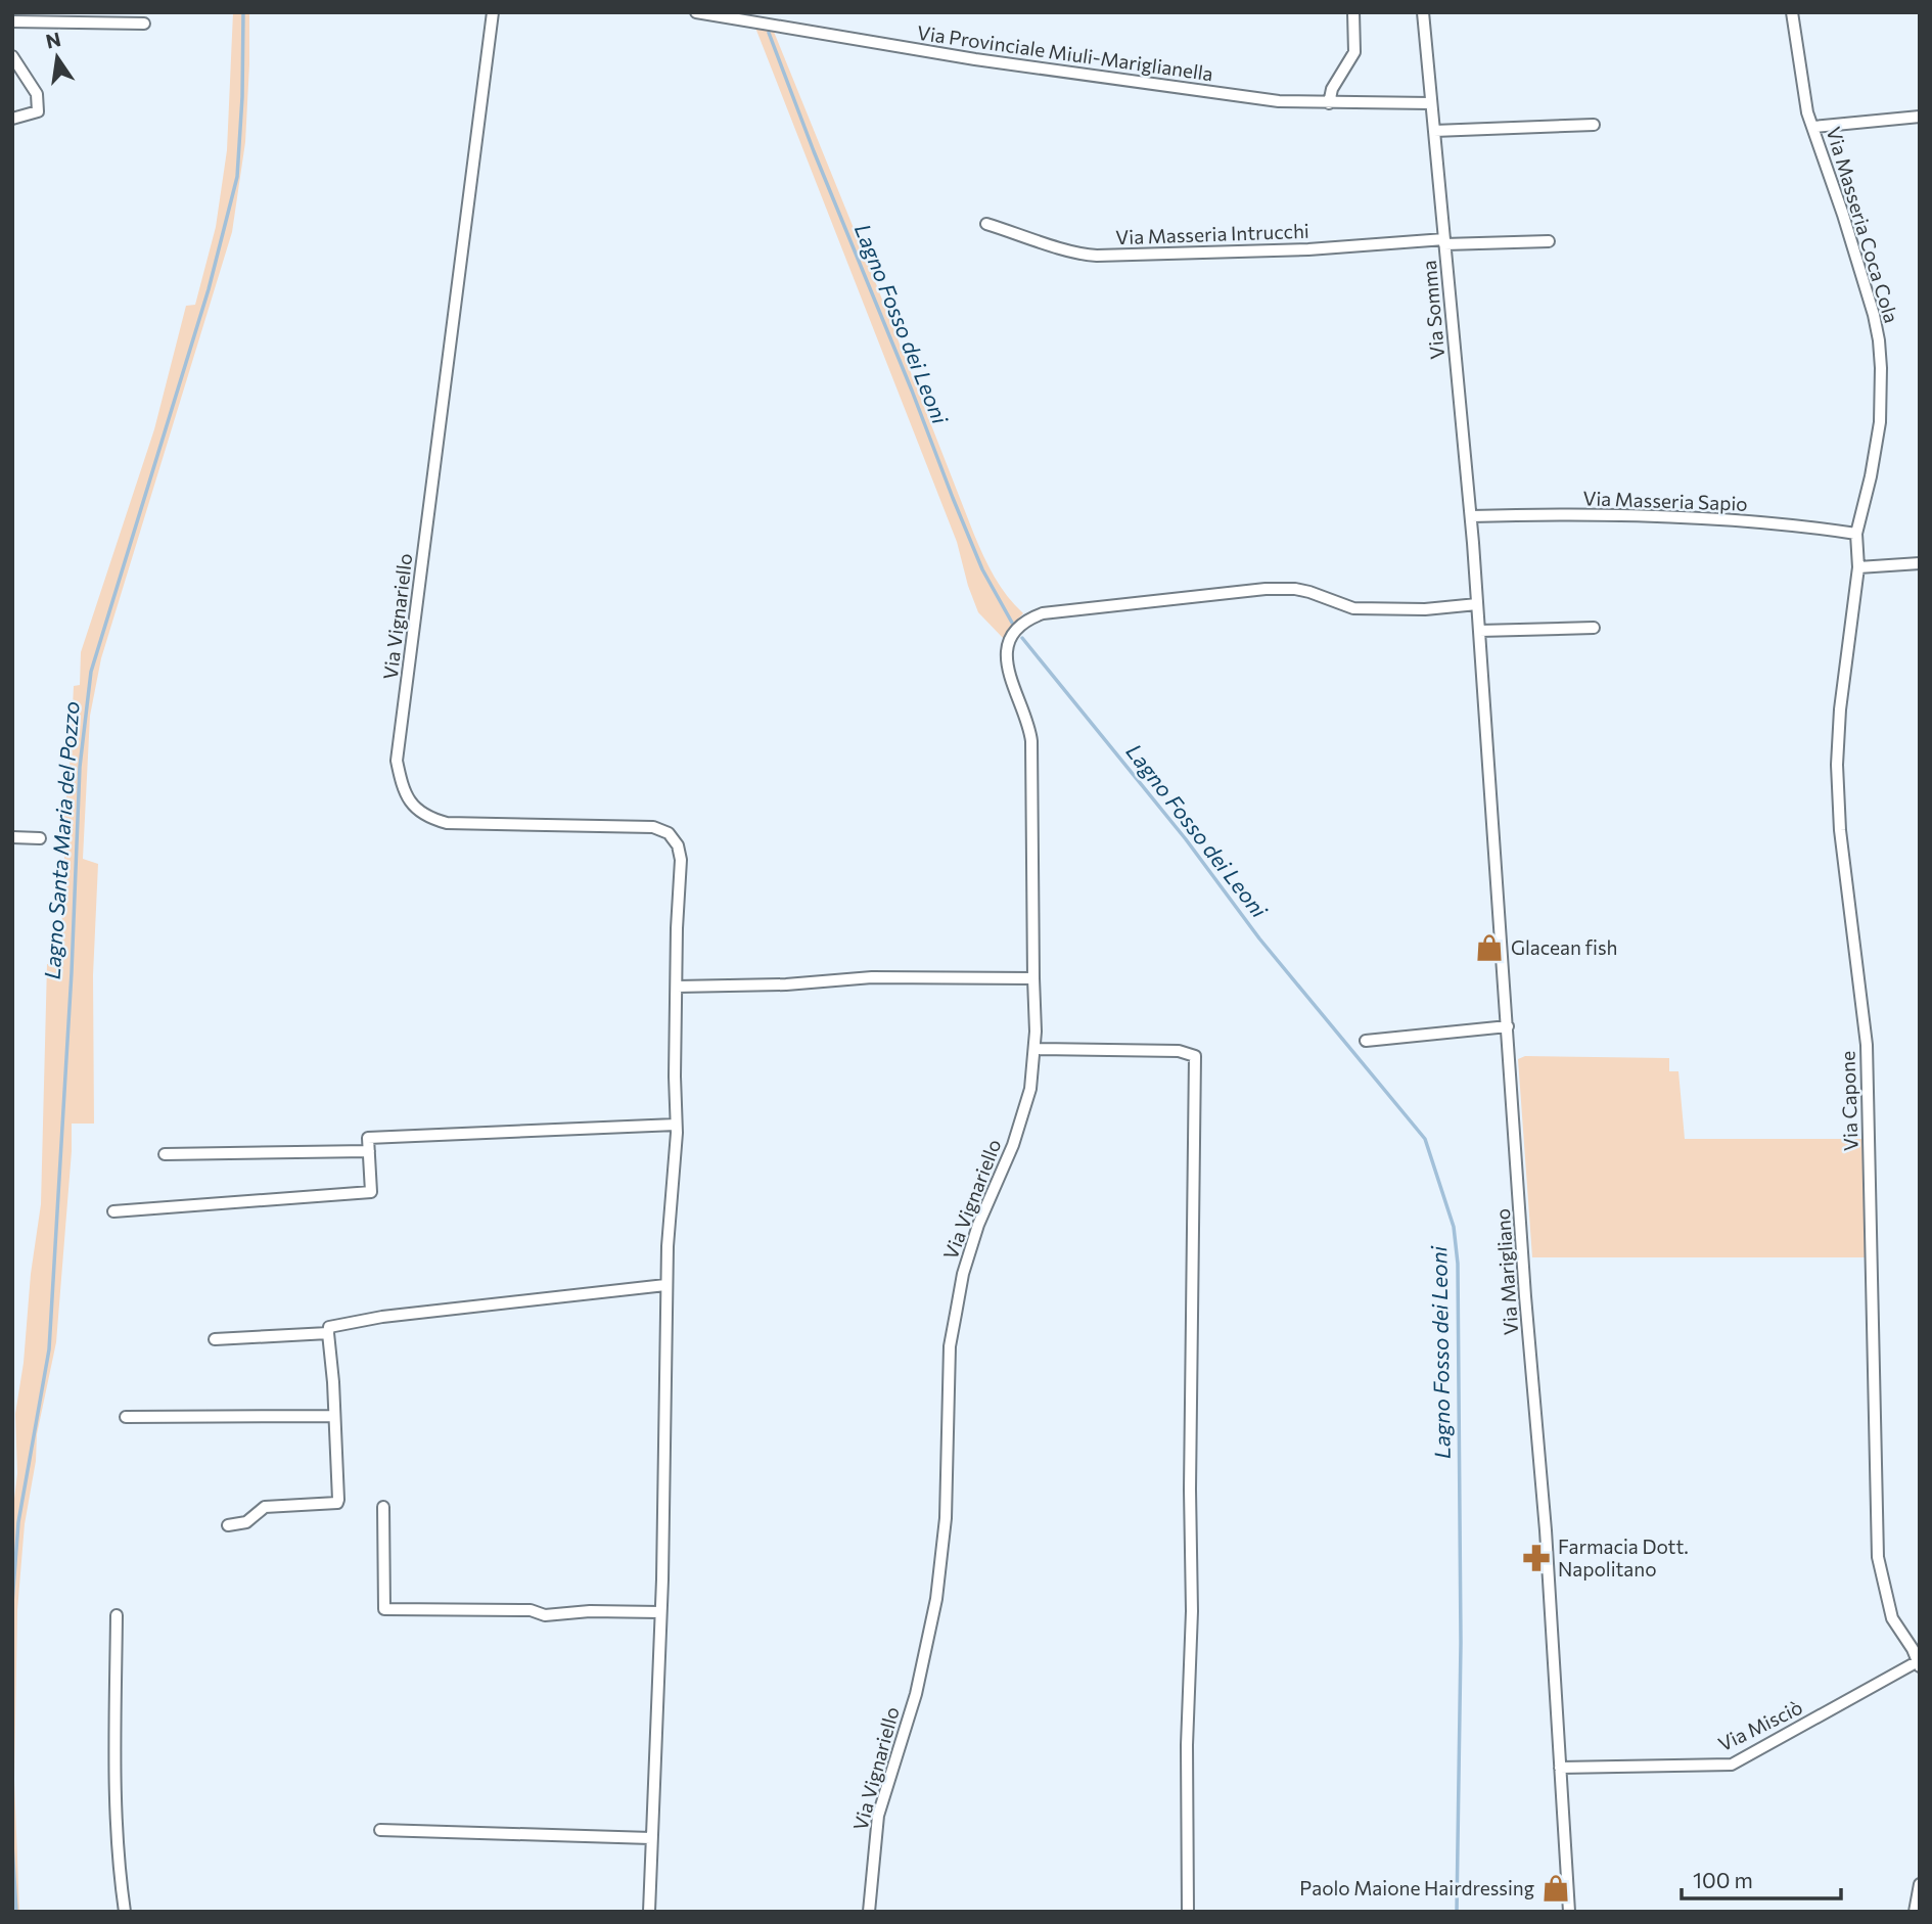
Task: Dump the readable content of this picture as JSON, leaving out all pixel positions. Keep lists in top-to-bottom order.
{
  "streets": {
    "street": [
      "Via Provinciale Miuli-Mariglianella",
      "Via Masseria Coca Cola",
      "Via Masseria Intrucchi",
      "Via Somma",
      "Via Masseria Sapio",
      "Via Vignariello",
      "Via Capone",
      "Via Marigliano",
      "Via Misciò"
    ]
  },
  "crossings": [
    ["Via Provinciale Miuli-Mariglianella", "Via Somma"],
    ["Via Masseria Coca Cola", "Via Masseria Sapio"],
    ["Via Masseria Coca Cola", "Via Capone"],
    ["Via Masseria Intrucchi", "Via Somma"],
    ["Via Somma", "Via Masseria Sapio"],
    ["Via Somma", "Via Vignariello"],
    ["Via Somma", "Via Marigliano"],
    ["Via Masseria Sapio", "Via Capone"],
    ["Via Vignariello", "Via Marigliano"],
    ["Via Capone", "Via Misciò"],
    ["Via Marigliano", "Via Misciò"]
  ],
  "water": ["Lagno Fosso dei Leoni", "Lagno Santa Maria del Pozzo"],
  "places": {
    "shop": ["Glacean fish", "Paolo Maione Hairdressing"],
    "pharmacy": ["Farmacia Dott. Napolitano"]
  },
  "scale_bar": "100 m",
  "north": "top"
}
